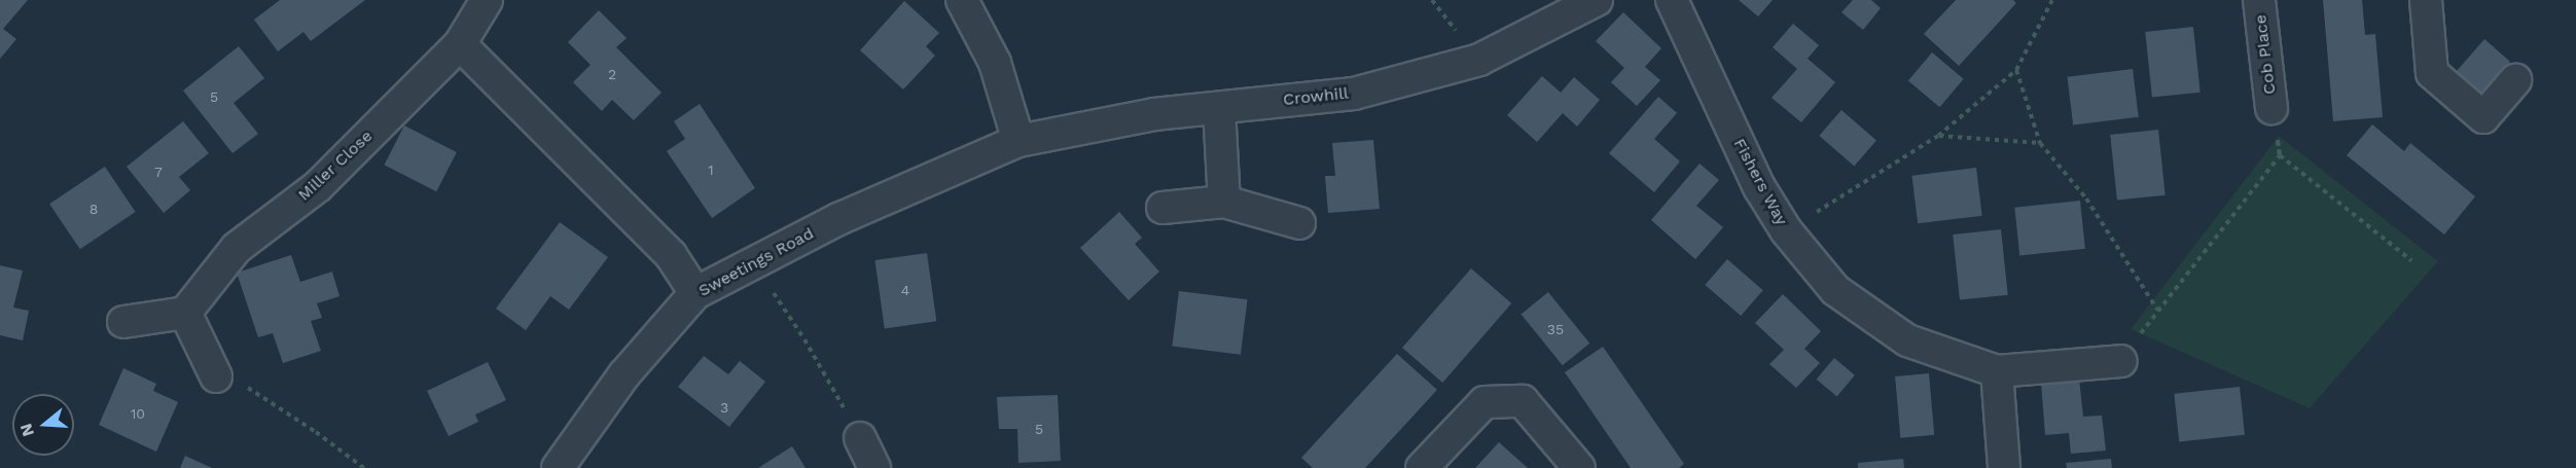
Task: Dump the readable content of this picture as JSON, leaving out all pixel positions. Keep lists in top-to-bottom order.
{
  "streets": {
    "street": [
      "Cob Place",
      "Crowhill",
      "Miller Close",
      "Fishers Way",
      "Sweetings Road"
    ]
  },
  "crossings": [
    ["Crowhill", "Sweetings Road"]
  ],
  "house_numbers": [
    "2",
    "5",
    "1",
    "7",
    "8",
    "4",
    "35",
    "3",
    "10",
    "5"
  ],
  "north": "left"
}
